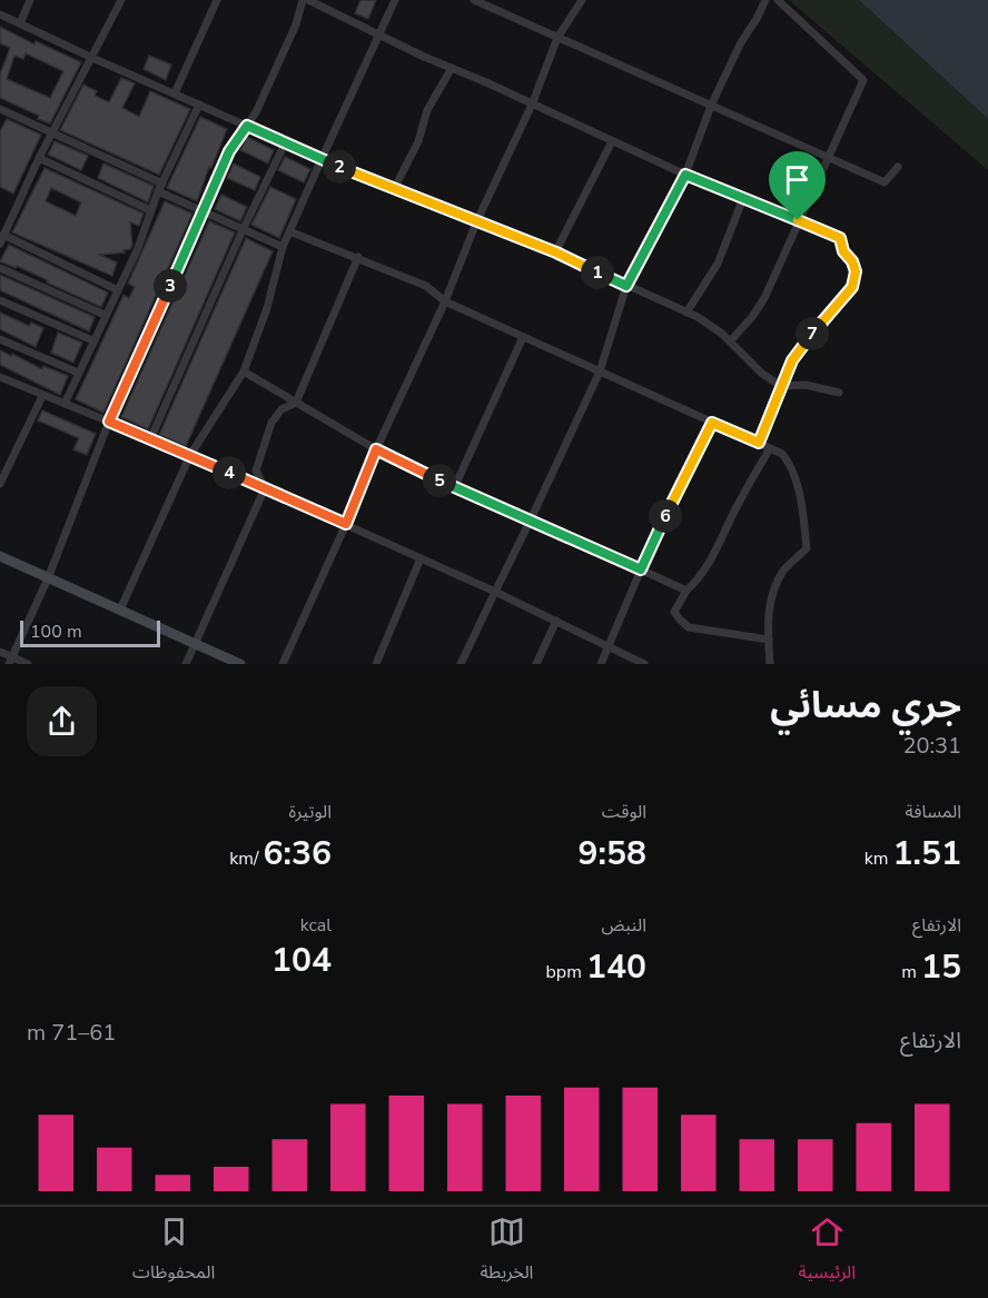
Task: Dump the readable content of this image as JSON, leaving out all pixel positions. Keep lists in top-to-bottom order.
{
  "scale_bar": "100 m",
  "page": {
    "pins": [
      "2",
      "1",
      "3",
      "7",
      "4",
      "5",
      "6"
    ],
    "scale": "100 m",
    "heading": ["جري مسائي", "20:31"],
    "stats": [
      ["المسافة", "1.51 km"],
      ["الوقت", "9:58"],
      ["الوتيرة", "6:36 /km"],
      ["الارتفاع", "15 m"],
      ["النبض", "140 bpm"],
      ["kcal", "104"]
    ],
    "chart": ["الارتفاع", "61–71 m"],
    "tabs": ["الرئيسية", "الخريطة", "المحفوظات"]
  }
}
